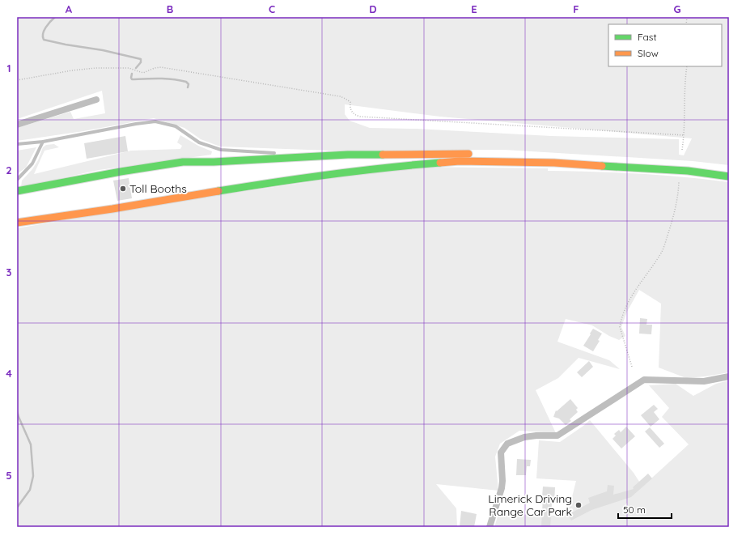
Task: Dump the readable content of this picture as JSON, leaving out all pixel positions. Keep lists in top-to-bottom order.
{
  "places": ["Toll Booths", "Limerick Driving Range Car Park"],
  "legend": ["Fast", "Slow"],
  "scale_bar": "50 m",
  "grid": {
    "columns": [
      "A",
      "B",
      "C",
      "D",
      "E",
      "F",
      "G"
    ],
    "rows": [
      "1",
      "2",
      "3",
      "4",
      "5"
    ]
  }
}
